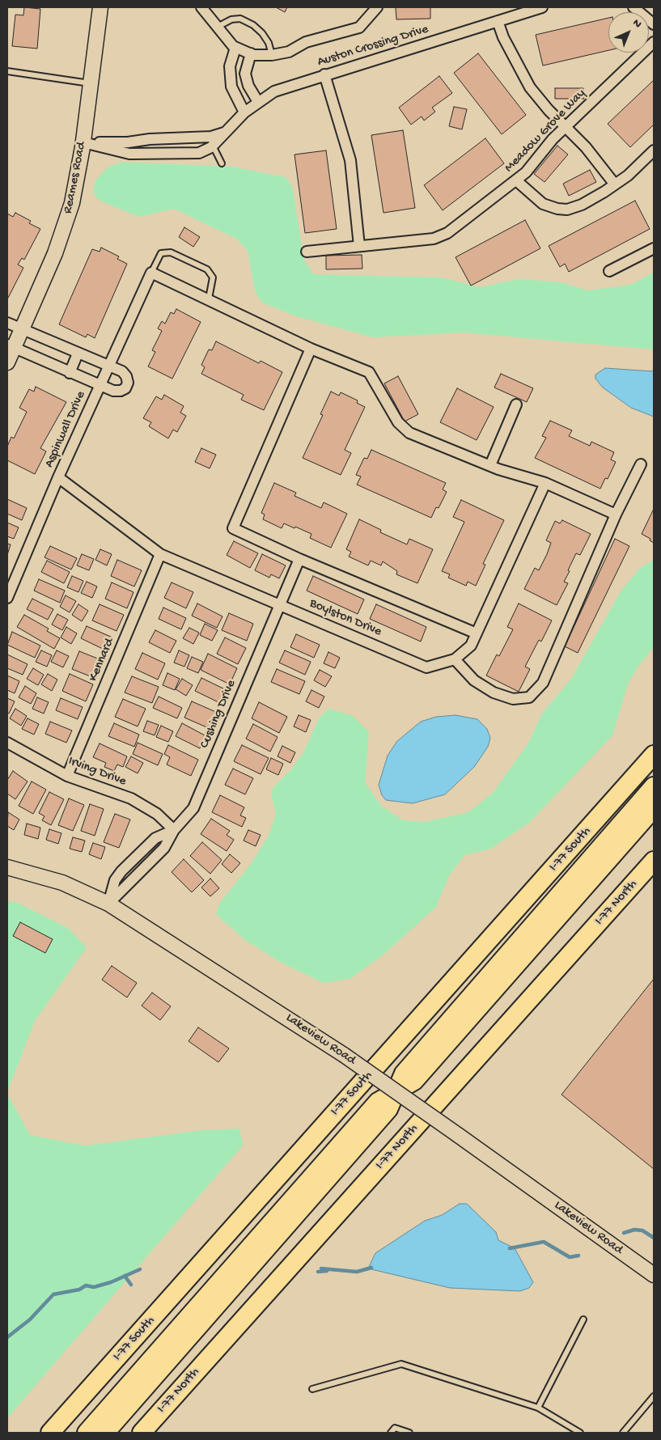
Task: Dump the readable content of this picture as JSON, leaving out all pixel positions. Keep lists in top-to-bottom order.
{
  "streets": {
    "highway": ["I-77 South", "I-77 North"],
    "main road": ["Reames Road", "Lakeview Road"],
    "street": [
      "Auston Crossing Drive",
      "Meadow Grove Way",
      "Aspinwall Drive",
      "Boylston Drive",
      "Kennard",
      "Cushing Drive",
      "Irving Drive"
    ]
  },
  "crossings": [
    ["Auston Crossing Drive", "Reames Road"],
    ["Aspinwall Drive", "Boylston Drive"],
    ["Boylston Drive", "Kennard"],
    ["Boylston Drive", "Cushing Drive"],
    ["Kennard", "Irving Drive"],
    ["Cushing Drive", "Irving Drive"],
    ["Cushing Drive", "Lakeview Road"]
  ],
  "north": "top right"
}
